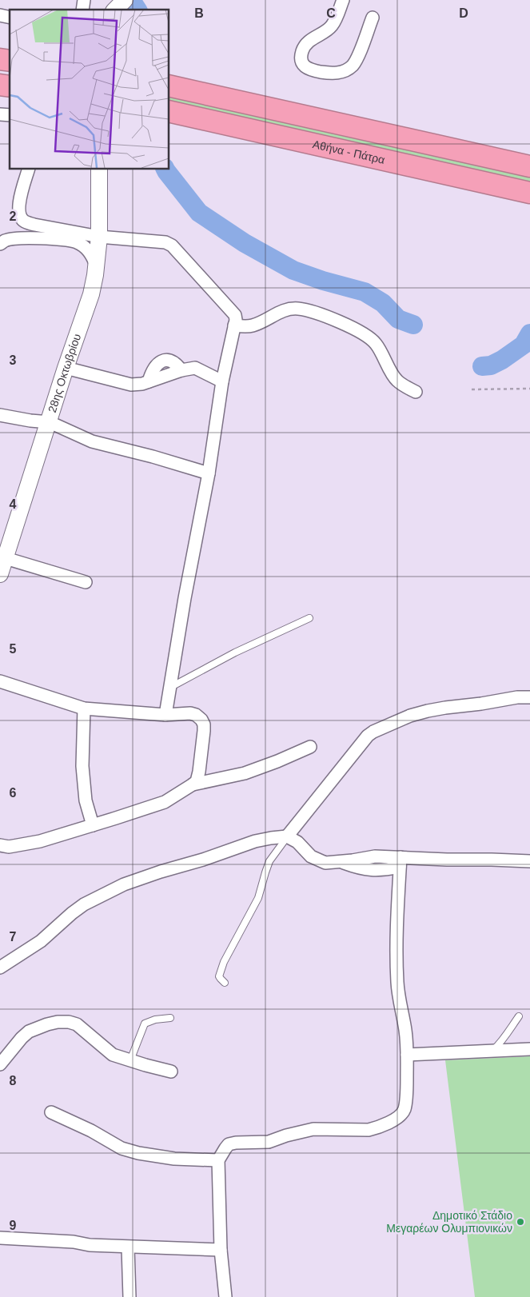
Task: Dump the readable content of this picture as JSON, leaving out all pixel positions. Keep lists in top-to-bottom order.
{
  "streets": {
    "highway": ["Αθήνα - Πάτρα"],
    "street": ["28ης Οκτωβρίου"]
  },
  "places": ["Δημοτικό Στάδιο Μεγαρέων Ολυμπιονικών"],
  "grid": {
    "columns": ["B", "C", "D"],
    "rows": [
      "2",
      "3",
      "4",
      "5",
      "6",
      "7",
      "8",
      "9"
    ]
  }
}
